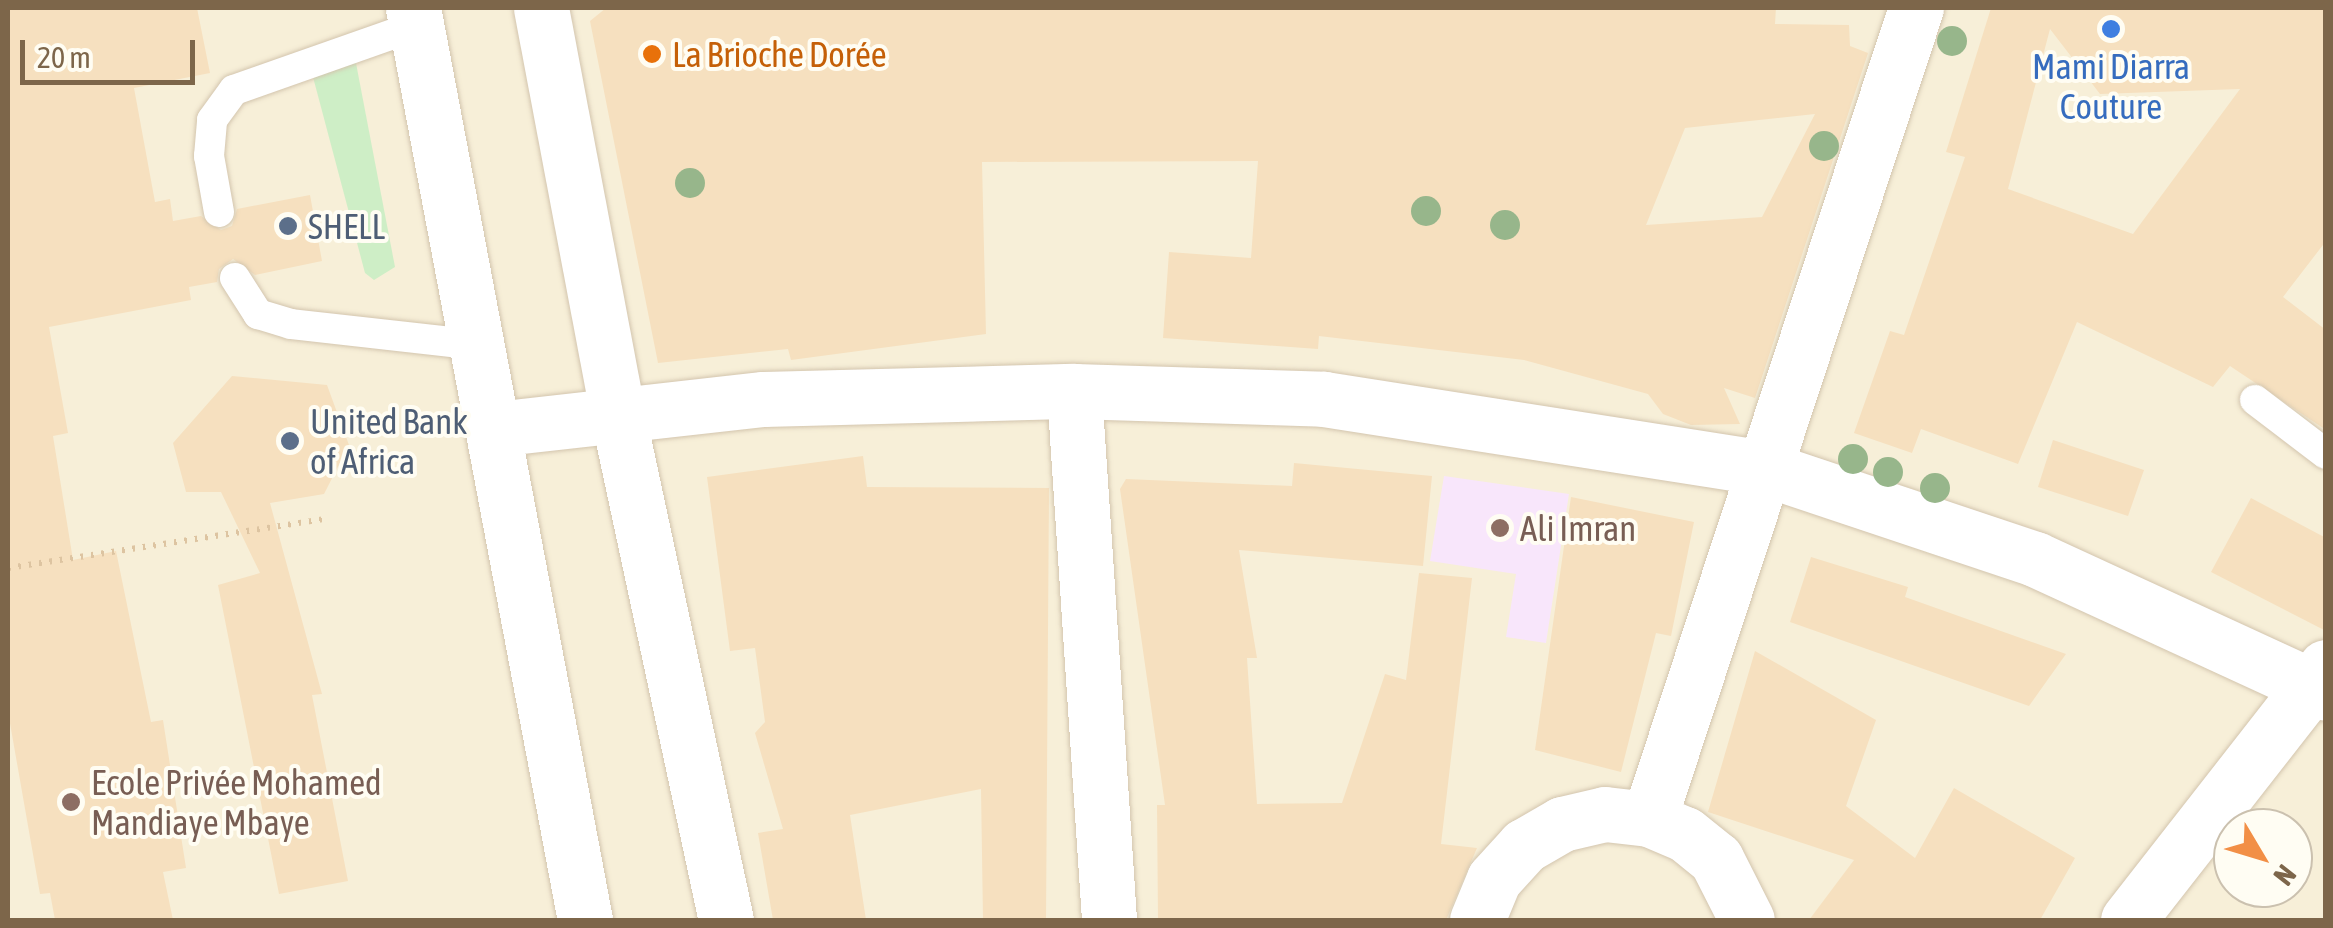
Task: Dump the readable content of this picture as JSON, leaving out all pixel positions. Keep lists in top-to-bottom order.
{
  "places": [
    "Mami Diarra Couture",
    "La Brioche Dorée",
    "SHELL",
    "United Bank of Africa",
    "Ali Imran",
    "Ecole Privée Mohamed Mandiaye Mbaye"
  ],
  "scale_bar": "20 m",
  "north": "bottom right"
}
